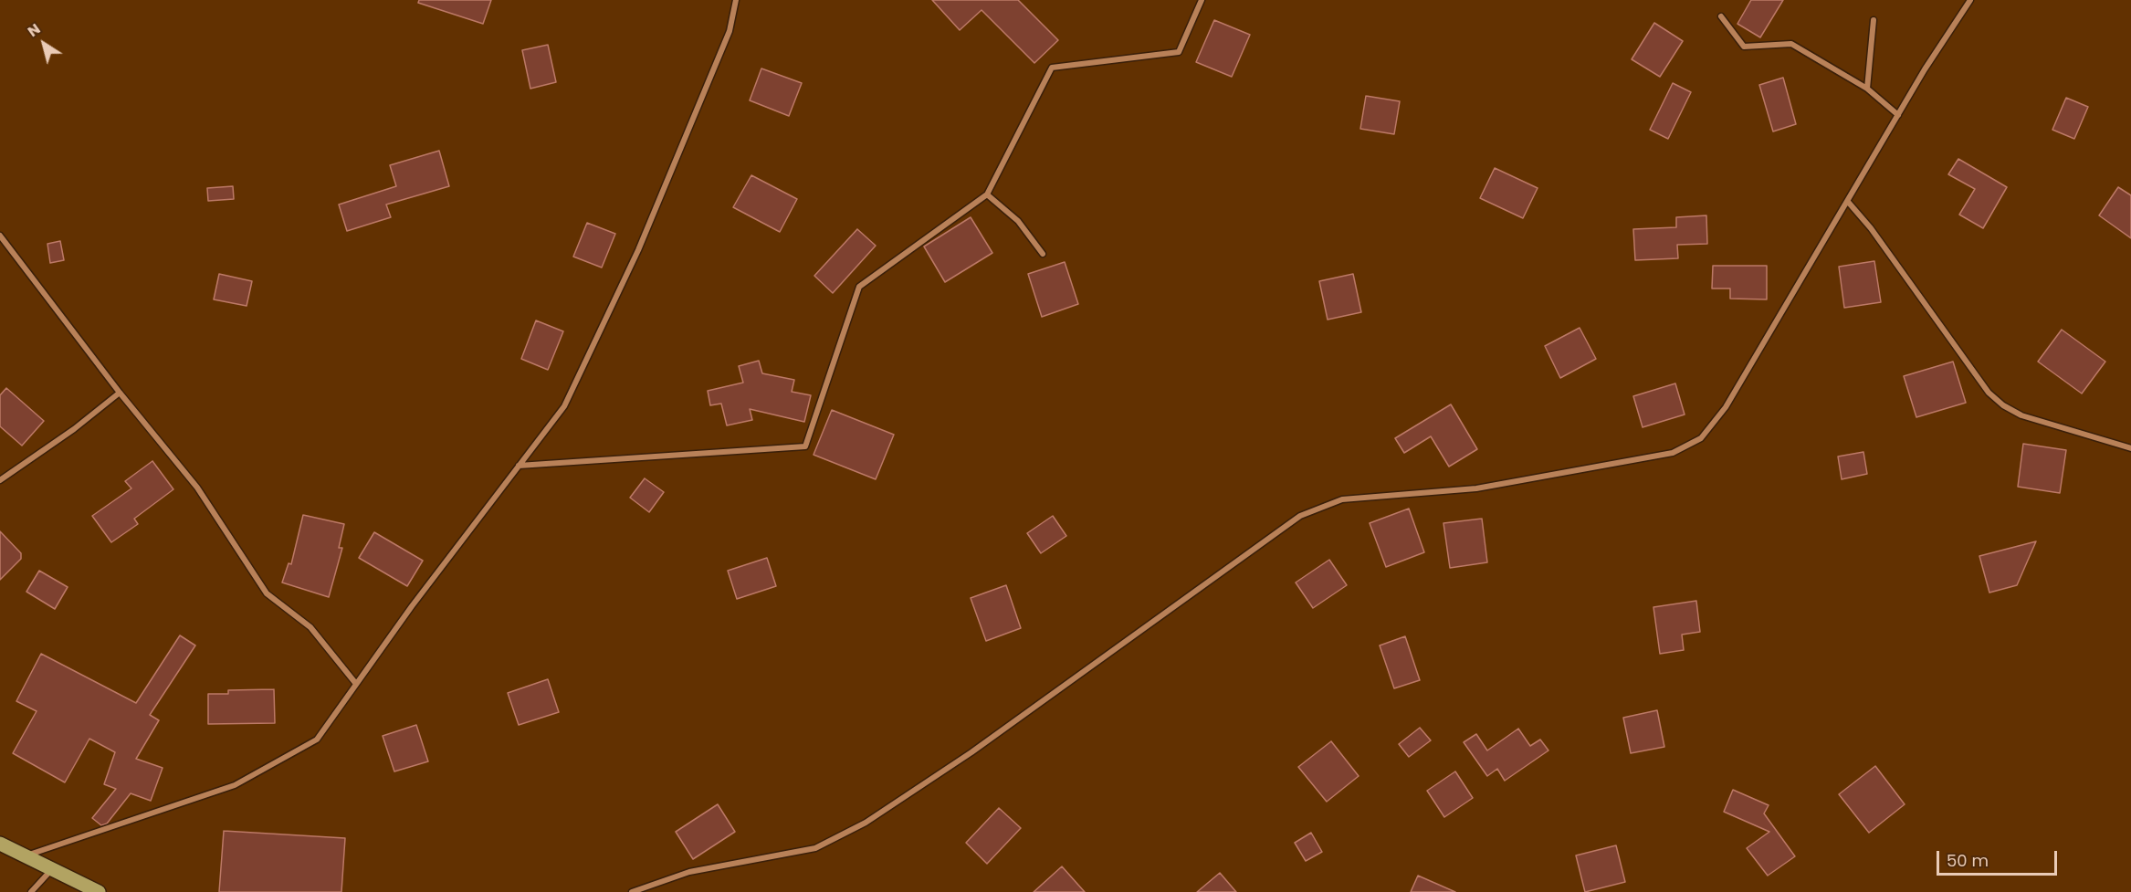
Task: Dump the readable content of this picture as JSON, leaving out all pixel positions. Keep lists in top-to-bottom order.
{
  "scale_bar": "50 m",
  "north": "top left"
}
